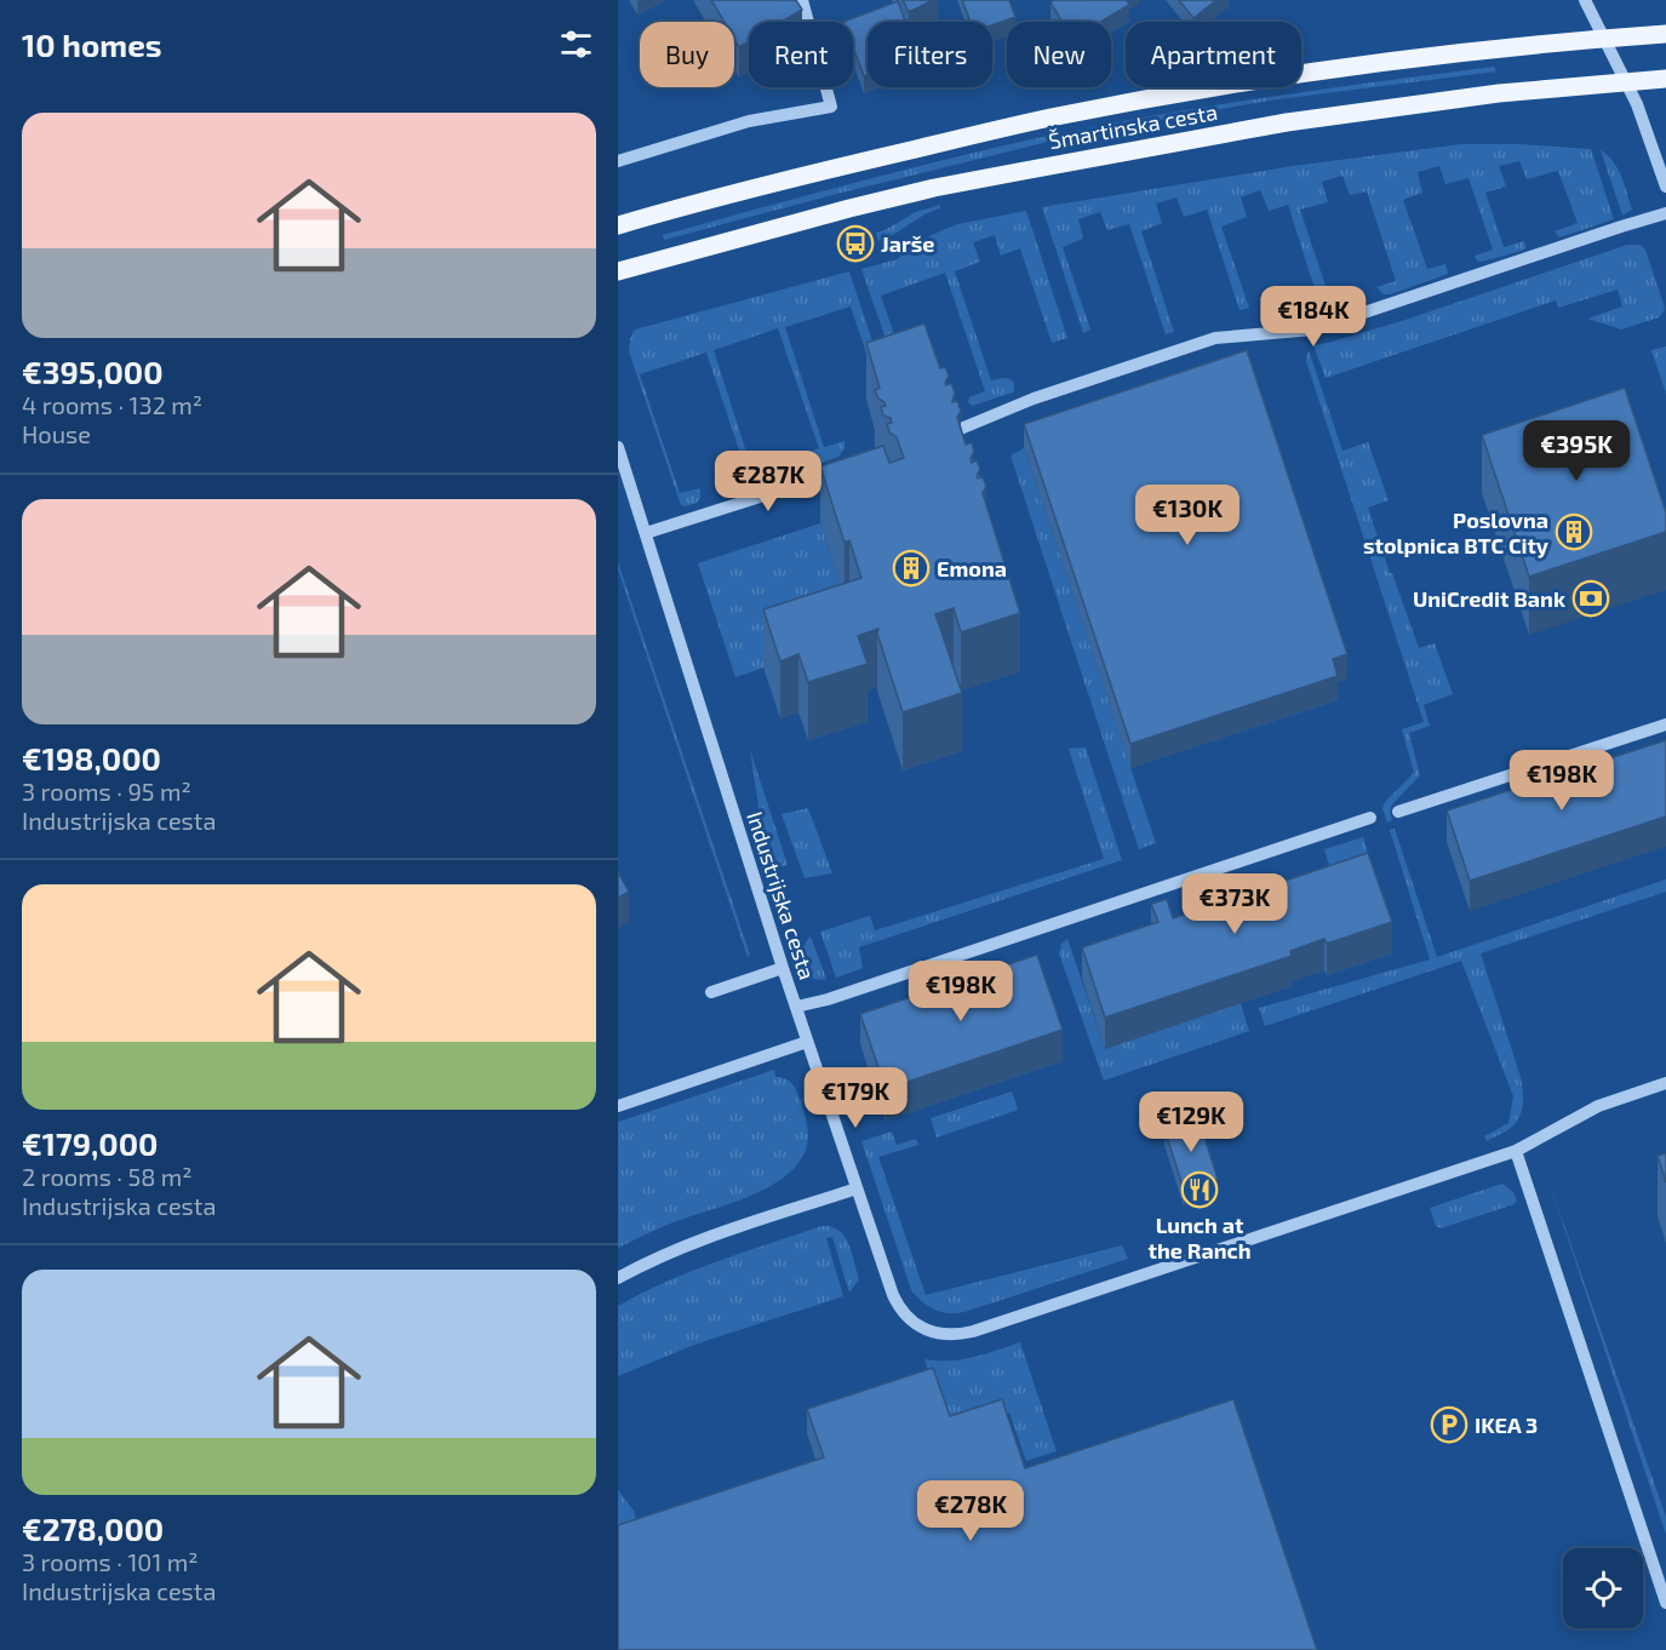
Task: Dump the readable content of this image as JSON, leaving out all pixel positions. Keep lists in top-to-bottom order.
{
  "streets": {
    "main road": ["Šmartinska cesta"],
    "street": ["Industrijska cesta"]
  },
  "places": {
    "bus stop": ["Jarše"],
    "building": ["Poslovna stolpnica BTC City", "Emona"],
    "bank": ["UniCredit Bank"],
    "restaurant": ["Lunch at the Ranch"],
    "parking": ["IKEA 3"]
  },
  "page": {
    "heading": "10 homes",
    "chip": [
      "Buy",
      "Rent",
      "Filters",
      "New",
      "Apartment"
    ],
    "list": [
      {
        "name": "€395,000",
        "note": "4 rooms · 132 m² · House"
      },
      {
        "name": "€198,000",
        "note": "3 rooms · 95 m² · Industrijska cesta"
      },
      {
        "name": "€179,000",
        "note": "2 rooms · 58 m² · Industrijska cesta"
      },
      {
        "name": "€278,000",
        "note": "3 rooms · 101 m² · Industrijska cesta"
      }
    ],
    "price": [
      "€184K",
      "€395K",
      "€287K",
      "€130K",
      "€198K",
      "€373K",
      "€198K",
      "€179K",
      "€129K",
      "€278K"
    ]
  }
}
